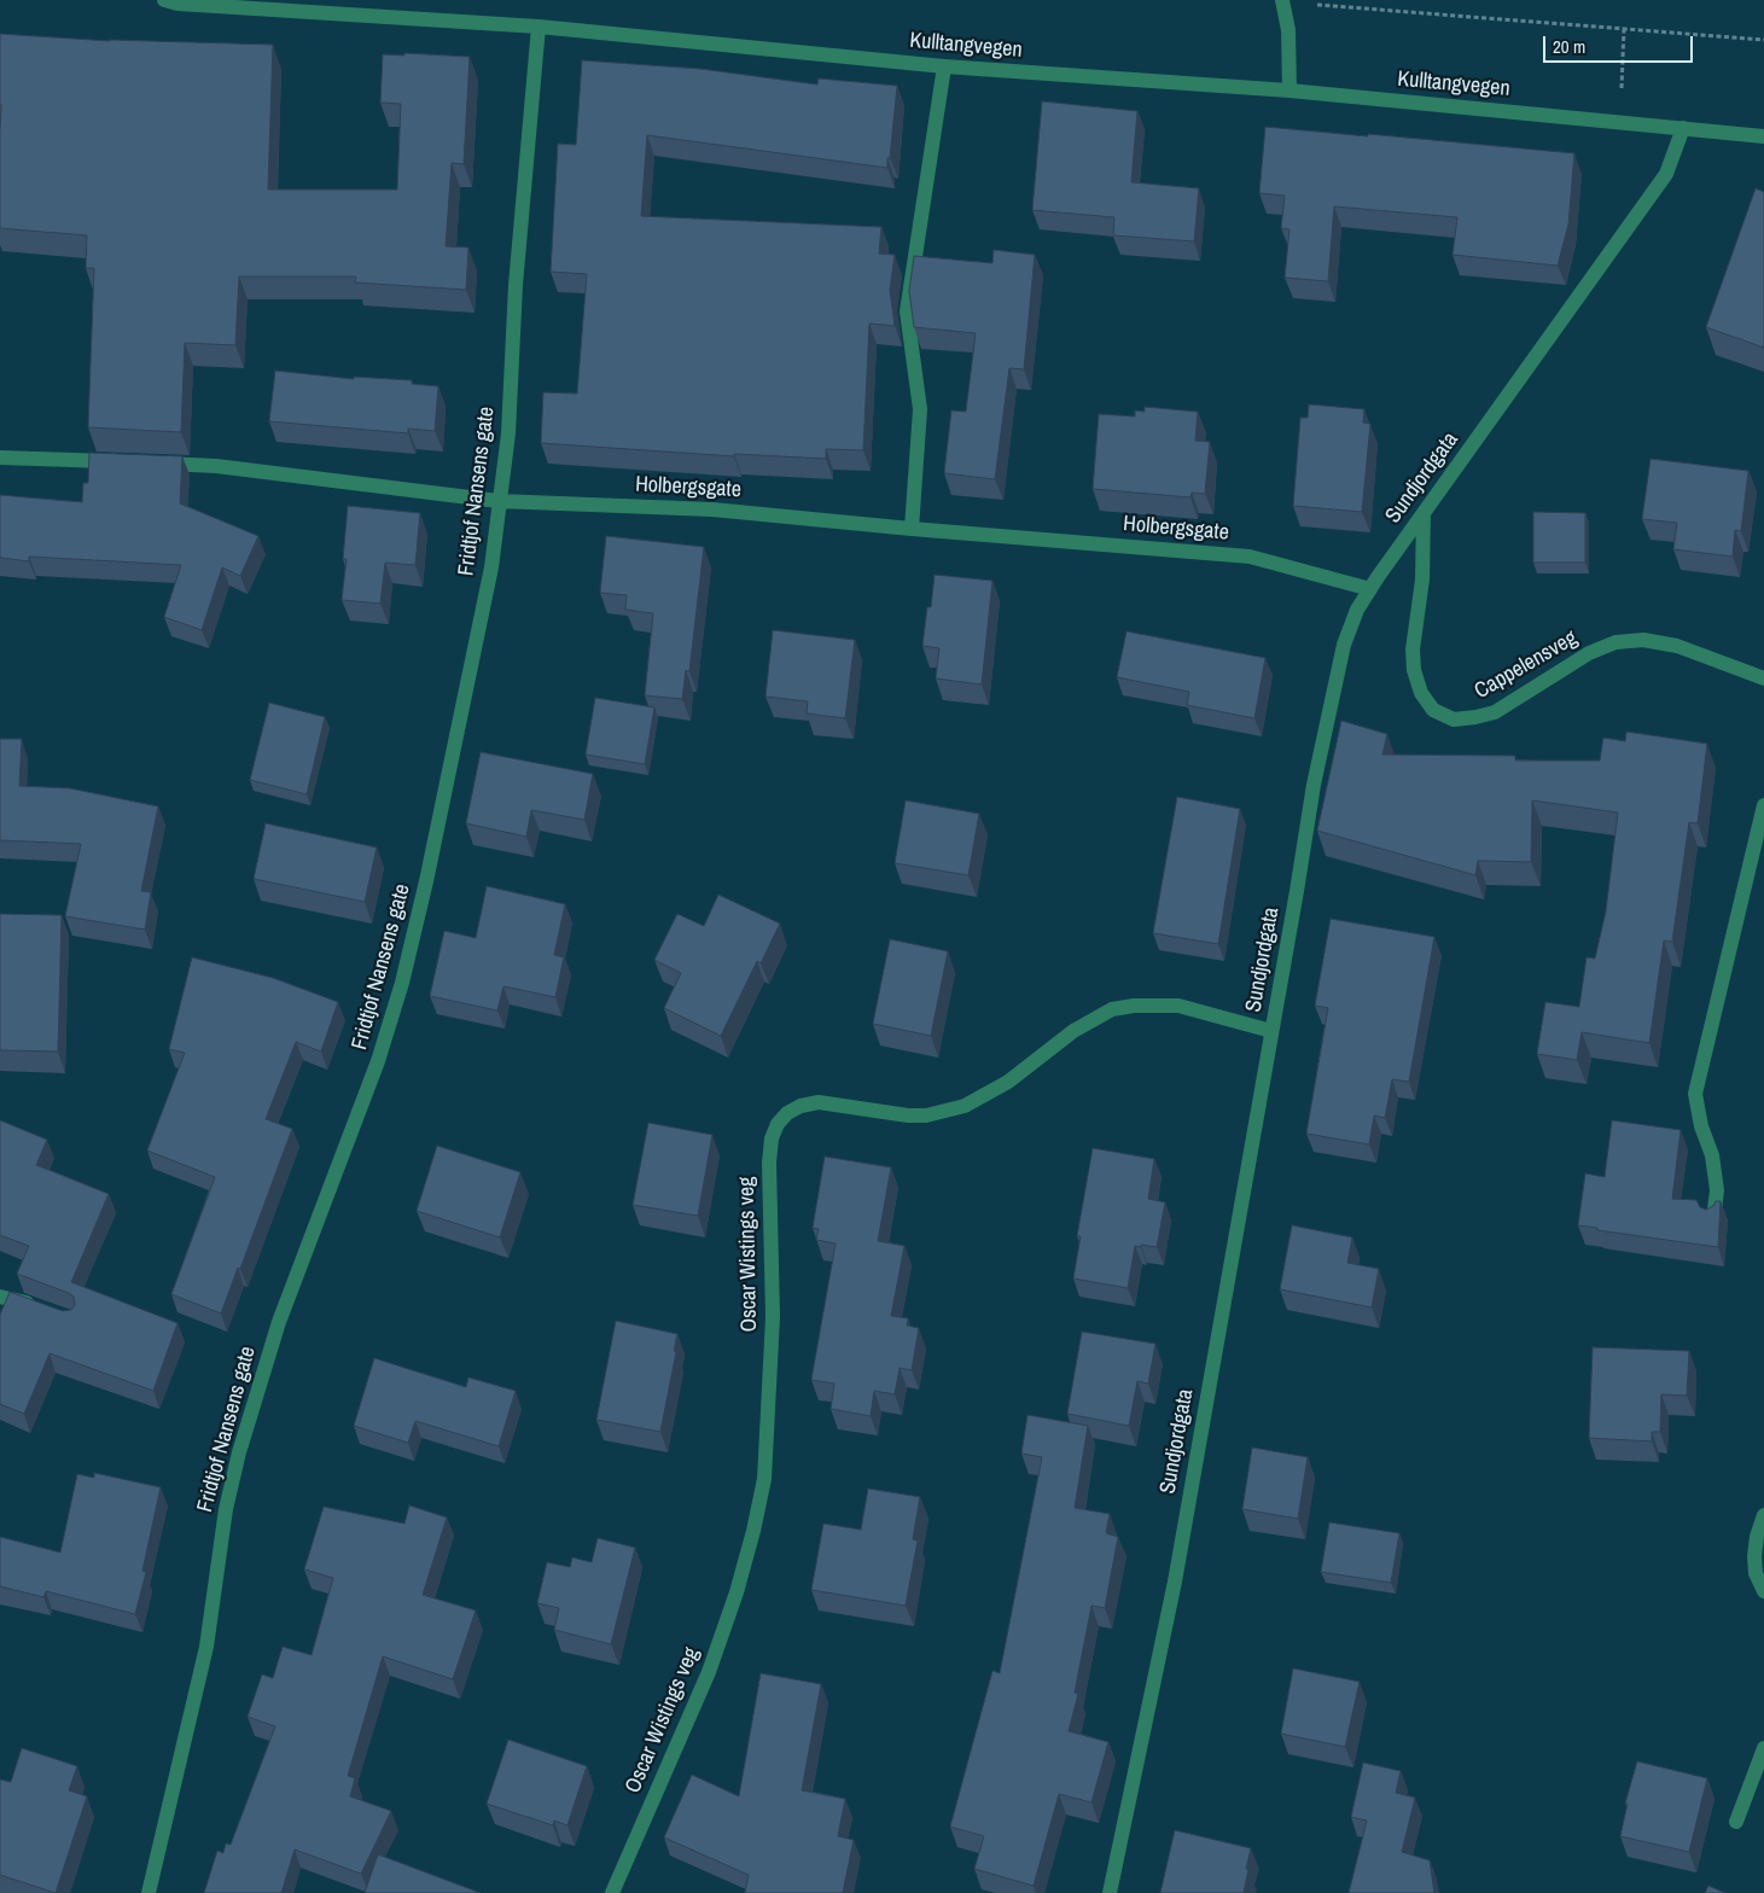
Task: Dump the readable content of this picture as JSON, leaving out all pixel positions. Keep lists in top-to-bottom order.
{
  "streets": {
    "street": [
      "Kulltangvegen",
      "Sundjordgata",
      "Holbergsgate",
      "Fridtjof Nansens gate",
      "Cappelensveg",
      "Oscar Wistings veg"
    ]
  },
  "crossings": [
    ["Kulltangvegen", "Sundjordgata"],
    ["Kulltangvegen", "Fridtjof Nansens gate"],
    ["Sundjordgata", "Holbergsgate"],
    ["Sundjordgata", "Cappelensveg"],
    ["Sundjordgata", "Oscar Wistings veg"],
    ["Holbergsgate", "Fridtjof Nansens gate"]
  ],
  "scale_bar": "20 m"
}
